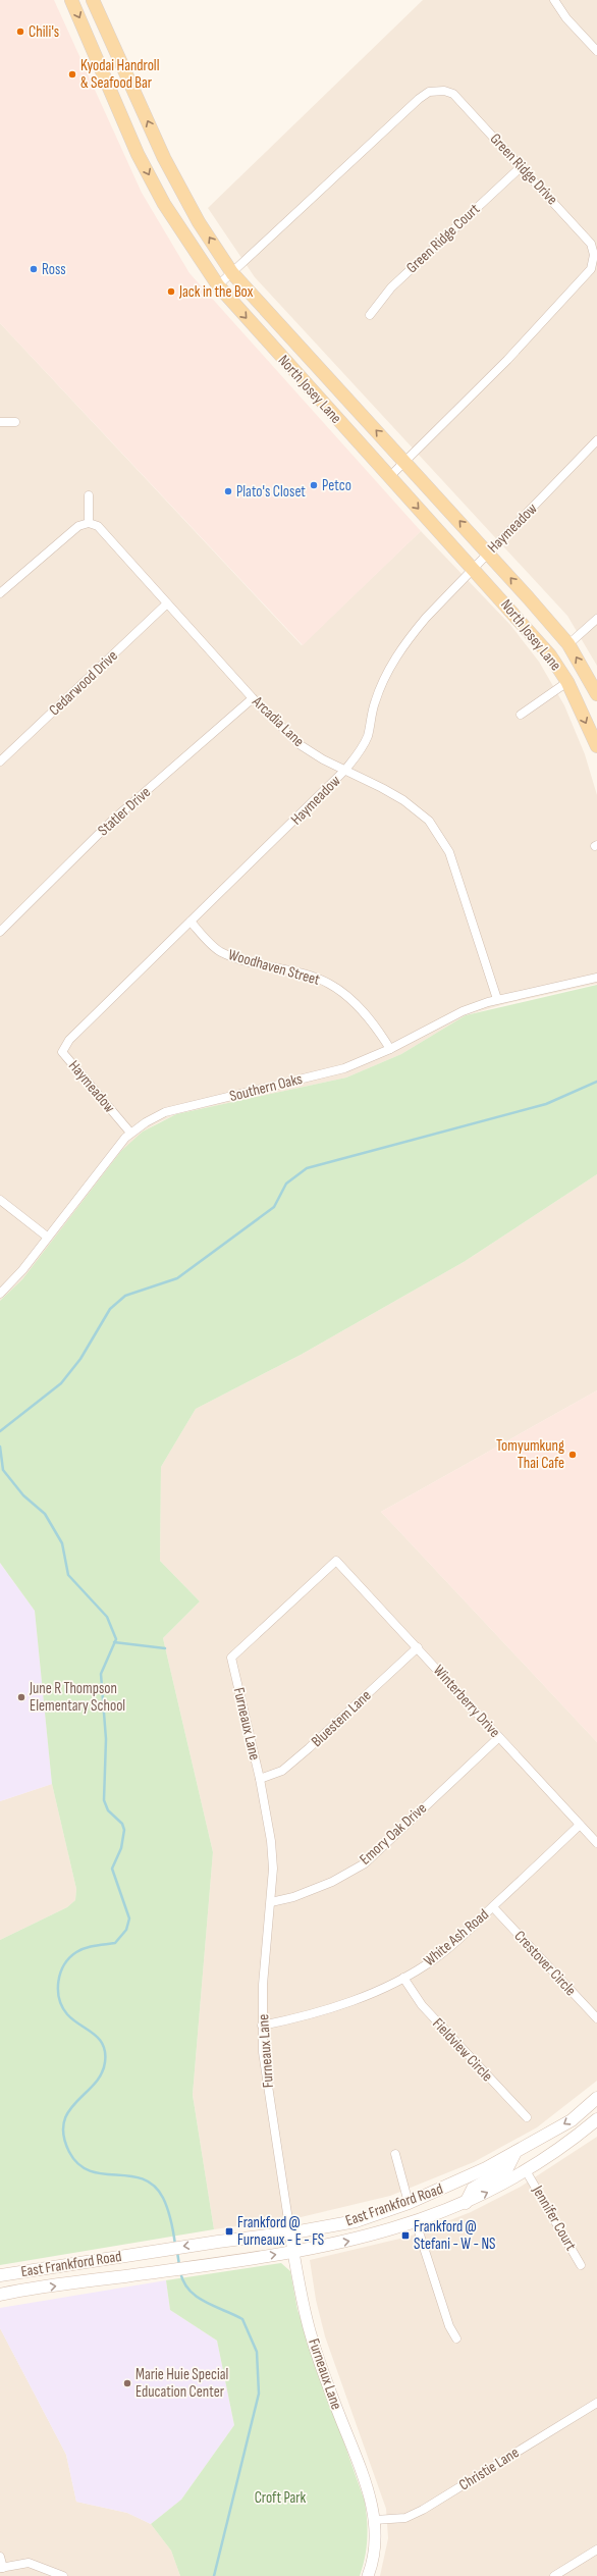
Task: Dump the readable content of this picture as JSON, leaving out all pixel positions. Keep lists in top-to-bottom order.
{
  "streets": {
    "main road": ["North Josey Lane", "East Frankford Road"],
    "street": [
      "Green Ridge Drive",
      "Green Ridge Court",
      "Haymeadow",
      "Cedarwood Drive",
      "Arcadia Lane",
      "Statler Drive",
      "Woodhaven Street",
      "Southern Oaks",
      "Winterberry Drive",
      "Bluestem Lane",
      "Furneaux Lane",
      "Emory Oak Drive",
      "White Ash Road",
      "Crestover Circle",
      "Fieldview Circle",
      "Jennifer Court",
      "Christie Lane"
    ]
  },
  "crossings": [
    ["Green Ridge Drive", "Green Ridge Court"],
    ["Green Ridge Drive", "North Josey Lane"],
    ["North Josey Lane", "Haymeadow"],
    ["Haymeadow", "Arcadia Lane"],
    ["Haymeadow", "Woodhaven Street"],
    ["Haymeadow", "Southern Oaks"],
    ["Cedarwood Drive", "Arcadia Lane"],
    ["Arcadia Lane", "Statler Drive"],
    ["Arcadia Lane", "Southern Oaks"],
    ["Woodhaven Street", "Southern Oaks"],
    ["Winterberry Drive", "Bluestem Lane"],
    ["Winterberry Drive", "Furneaux Lane"],
    ["Winterberry Drive", "Emory Oak Drive"],
    ["Winterberry Drive", "White Ash Road"],
    ["Bluestem Lane", "Furneaux Lane"],
    ["Furneaux Lane", "Emory Oak Drive"],
    ["Furneaux Lane", "White Ash Road"],
    ["Furneaux Lane", "East Frankford Road"],
    ["Furneaux Lane", "Christie Lane"],
    ["White Ash Road", "Crestover Circle"],
    ["White Ash Road", "Fieldview Circle"],
    ["East Frankford Road", "Jennifer Court"]
  ],
  "parks": ["Croft Park"],
  "places": {
    "other": [
      "Chili's",
      "Kyodai Handroll & Seafood Bar",
      "Ross",
      "Jack in the Box",
      "Petco",
      "Plato's Closet",
      "Tomyumkung Thai Cafe",
      "June R Thompson Elementary School",
      "Marie Huie Special Education Center"
    ],
    "transit": ["Frankford @ Furneaux - E - FS", "Frankford @ Stefani - W - NS"]
  }
}
